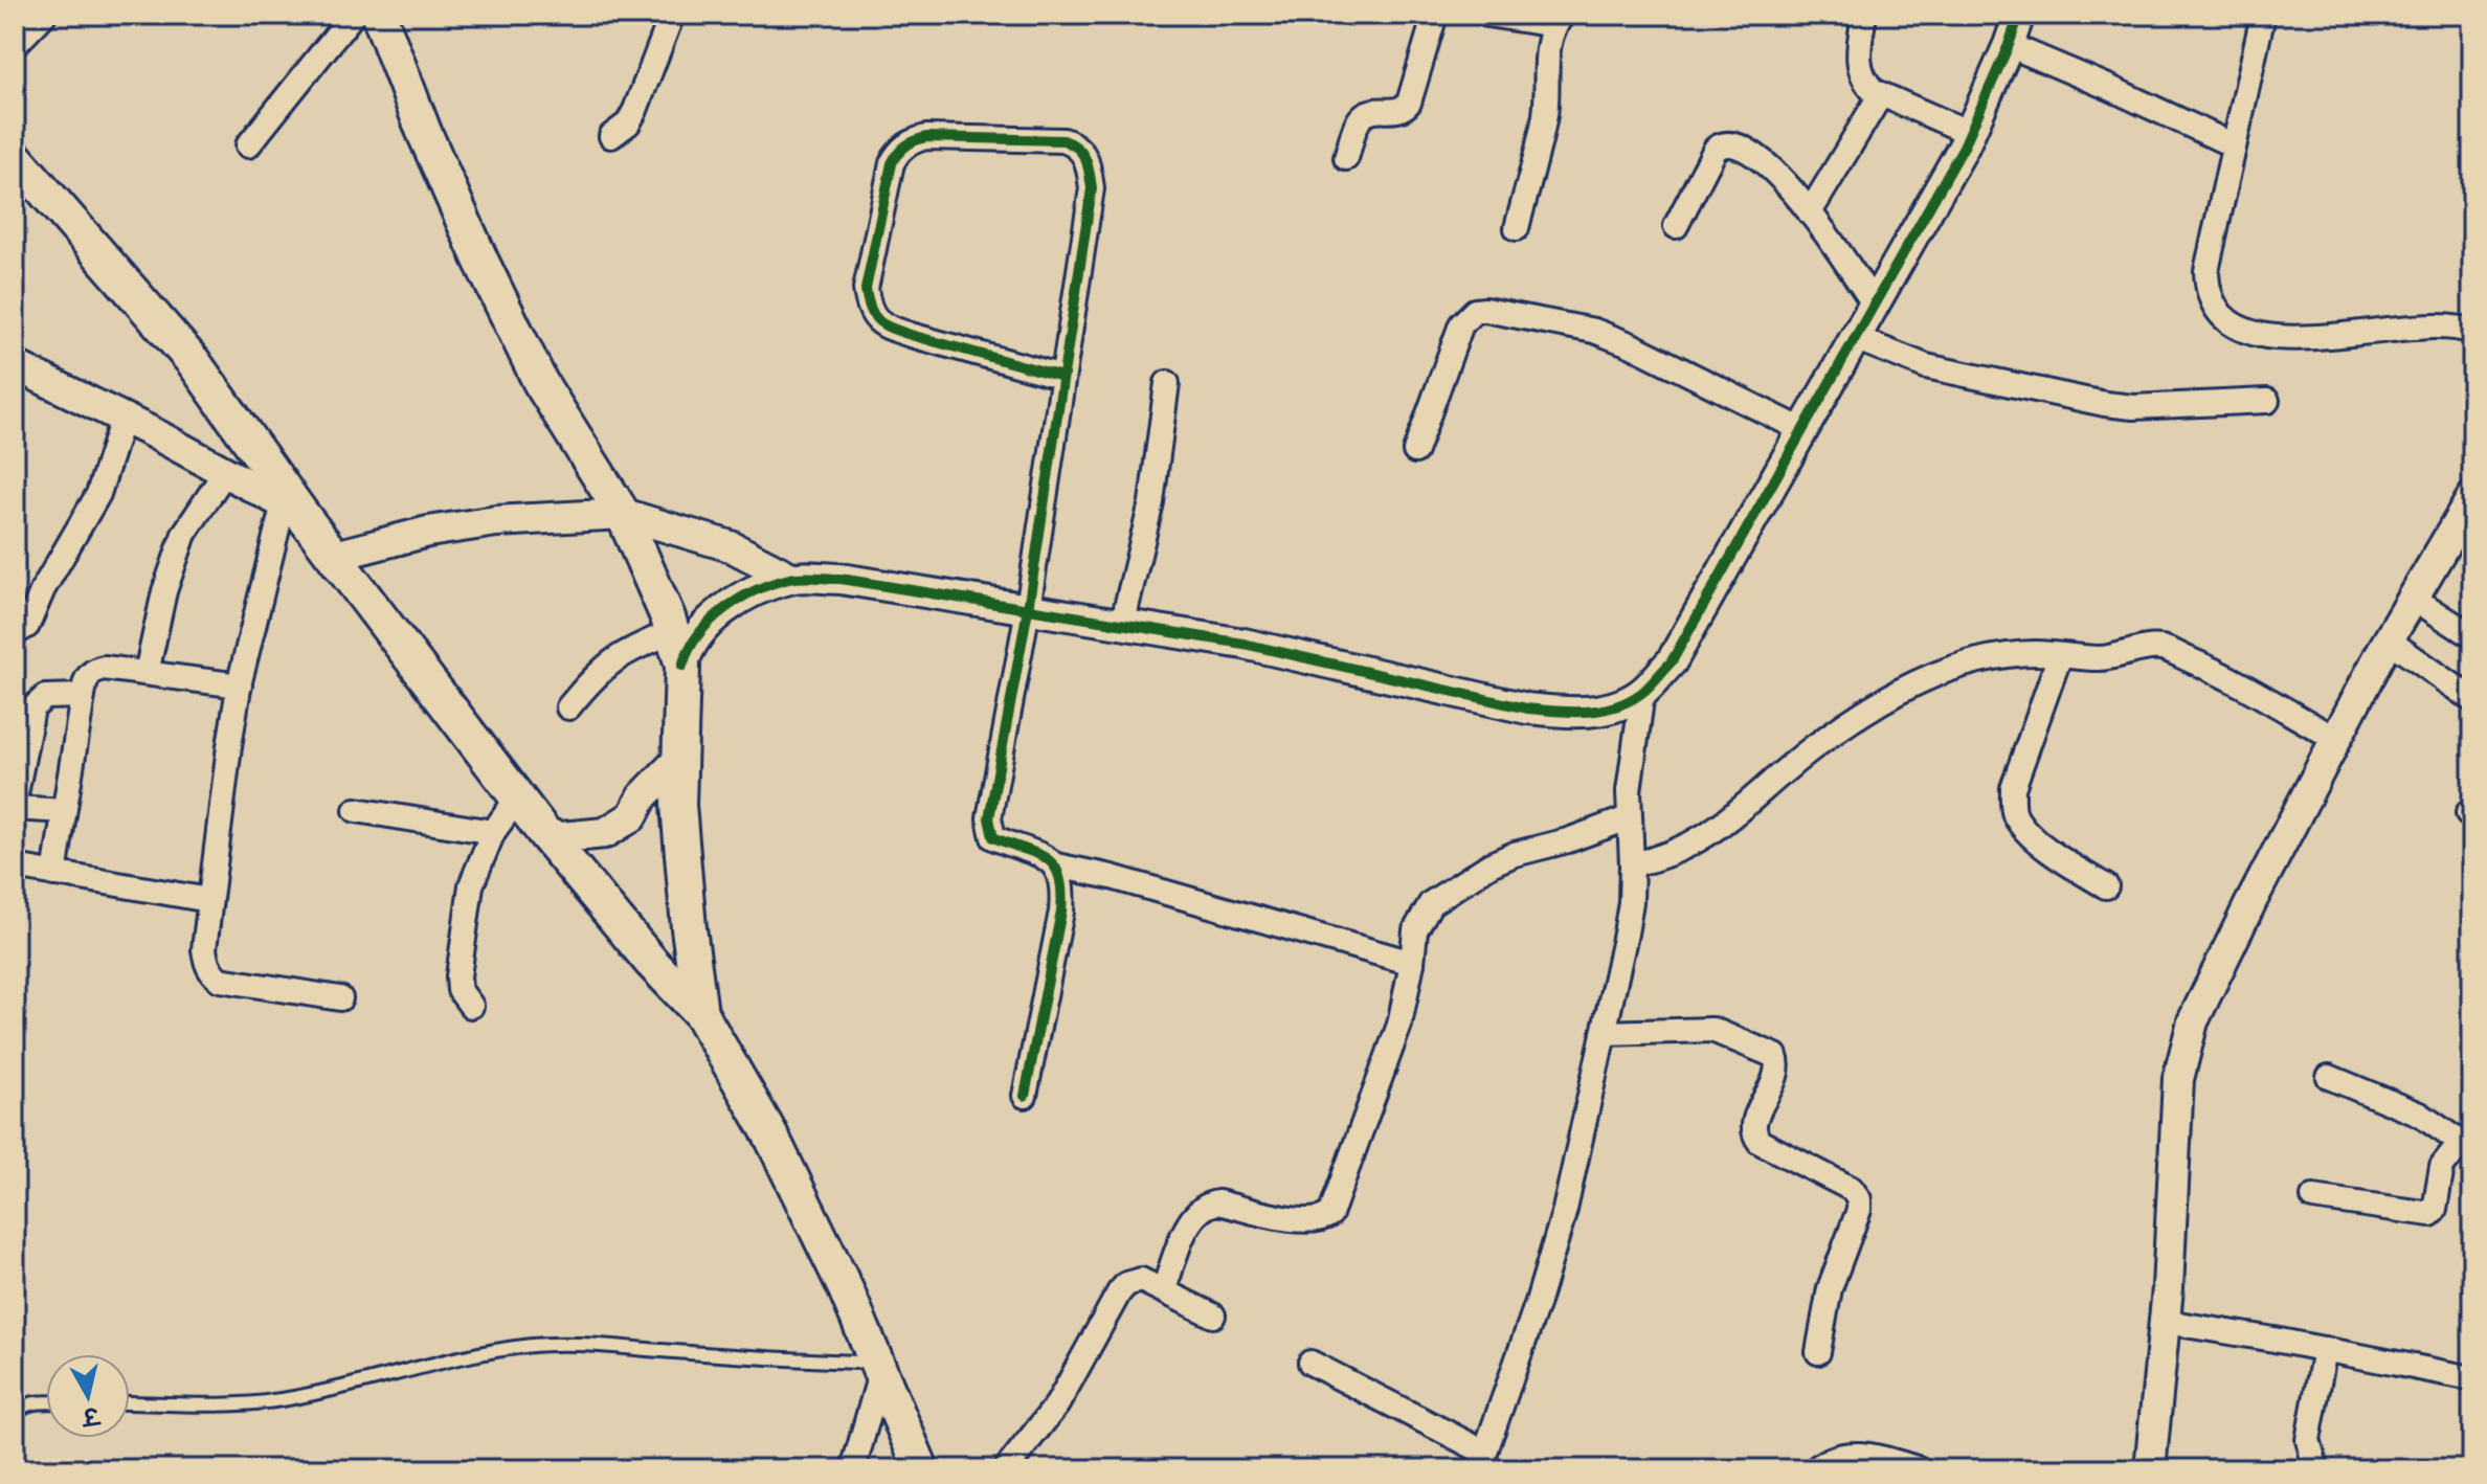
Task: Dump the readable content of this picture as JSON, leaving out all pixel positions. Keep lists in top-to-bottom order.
{
  "north": "bottom"
}
